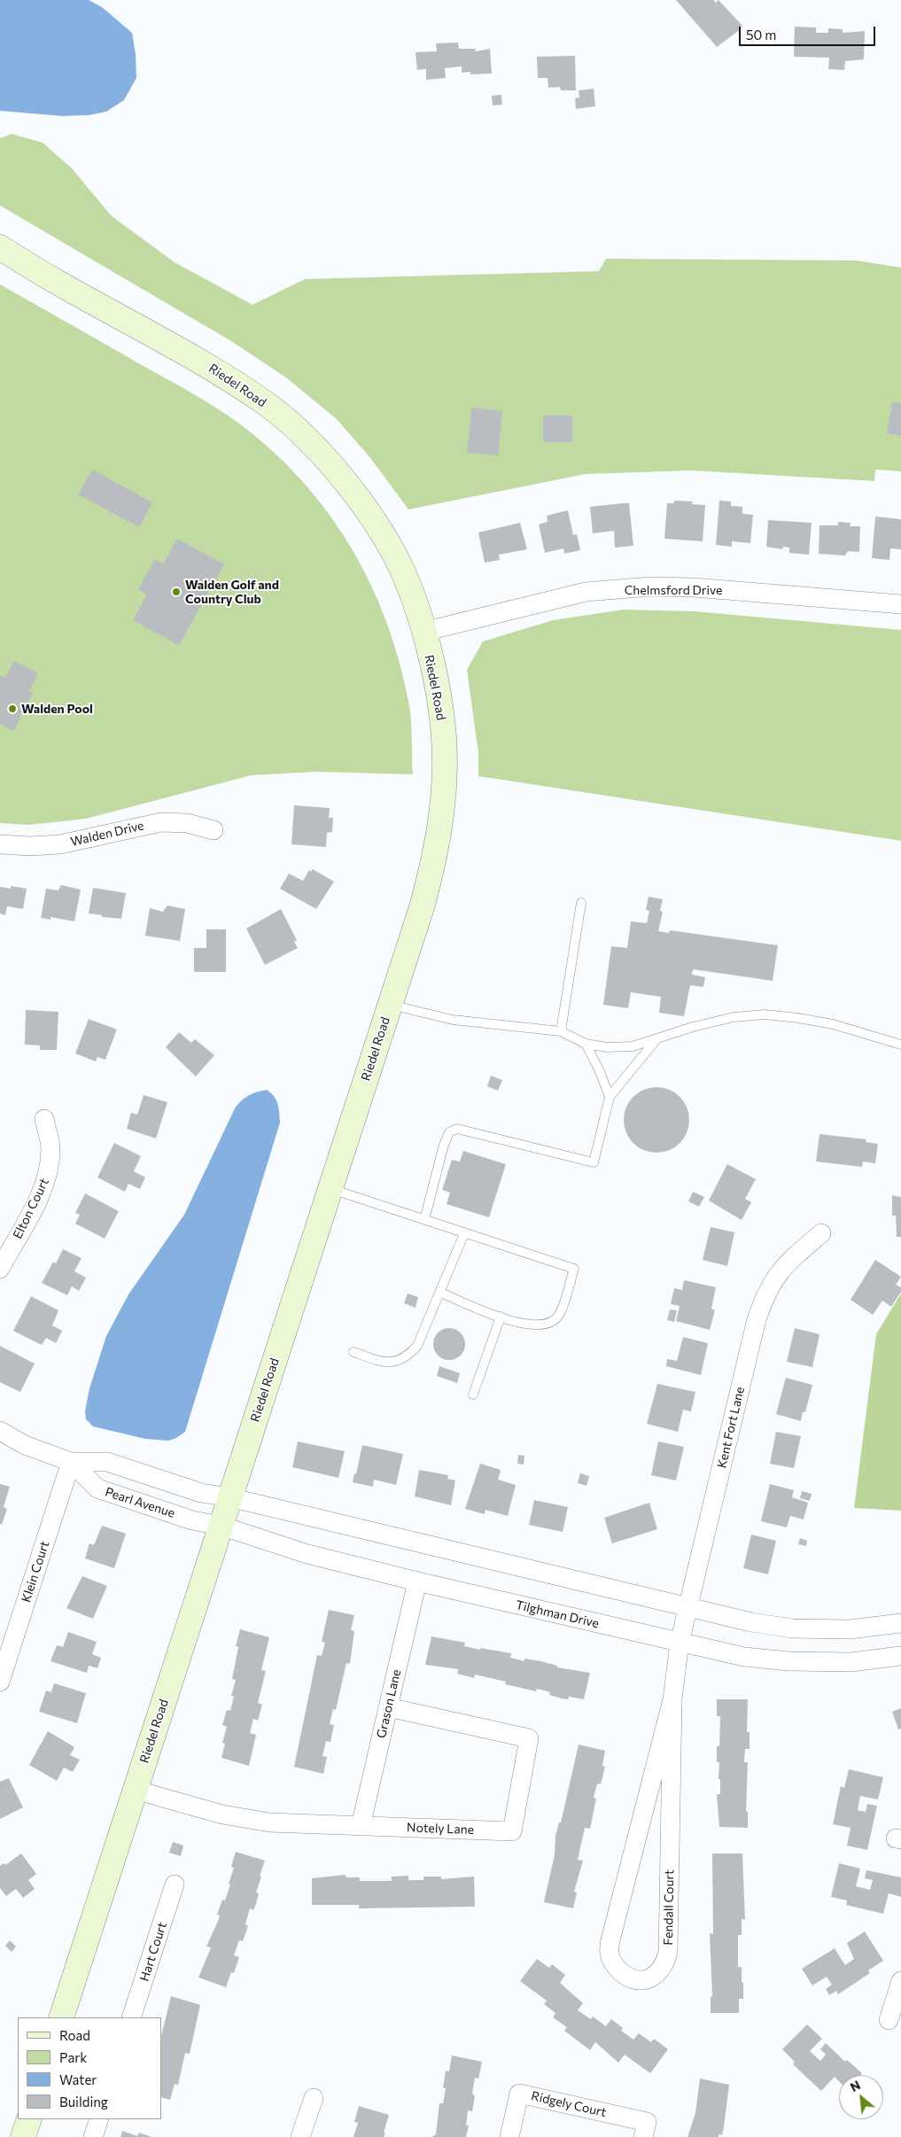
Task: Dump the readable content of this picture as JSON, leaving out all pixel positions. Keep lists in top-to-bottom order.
{
  "streets": {
    "street": [
      "Riedel Road",
      "Chelmsford Drive",
      "Walden Drive",
      "Elton Court",
      "Kent Fort Lane",
      "Pearl Avenue",
      "Klein Court",
      "Tilghman Drive",
      "Grason Lane",
      "Notely Lane",
      "Fendall Court",
      "Hart Court",
      "Ridgely Court"
    ]
  },
  "crossings": [
    ["Riedel Road", "Chelmsford Drive"],
    ["Riedel Road", "Pearl Avenue"],
    ["Riedel Road", "Tilghman Drive"],
    ["Riedel Road", "Notely Lane"],
    ["Kent Fort Lane", "Tilghman Drive"],
    ["Kent Fort Lane", "Fendall Court"],
    ["Pearl Avenue", "Klein Court"],
    ["Pearl Avenue", "Tilghman Drive"],
    ["Tilghman Drive", "Grason Lane"],
    ["Tilghman Drive", "Fendall Court"],
    ["Grason Lane", "Notely Lane"]
  ],
  "places": ["Walden Golf and Country Club", "Walden Pool"],
  "legend": [
    "Road",
    "Park",
    "Water",
    "Building"
  ],
  "scale_bar": "50 m",
  "north": "top left"
}
